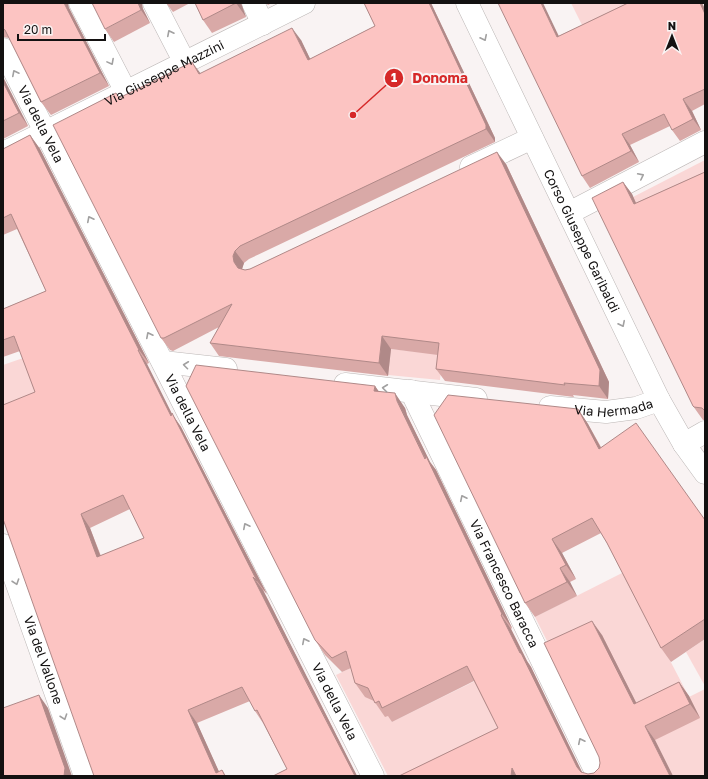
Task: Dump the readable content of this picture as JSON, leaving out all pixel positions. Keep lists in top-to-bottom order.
{
  "streets": {
    "street": [
      "Via Giuseppe Mazzini",
      "Via della Vela",
      "Corso Giuseppe Garibaldi",
      "Via Hermada",
      "Via Francesco Baracca",
      "Via del Vallone"
    ]
  },
  "crossings": [
    ["Via Giuseppe Mazzini", "Via della Vela"],
    ["Corso Giuseppe Garibaldi", "Via Hermada"]
  ],
  "one_way": [
    "Via della Vela",
    "Corso Giuseppe Garibaldi",
    "Via Francesco Baracca",
    "Via del Vallone"
  ],
  "places": ["Donoma"],
  "scale_bar": "20 m",
  "north": "top"
}
